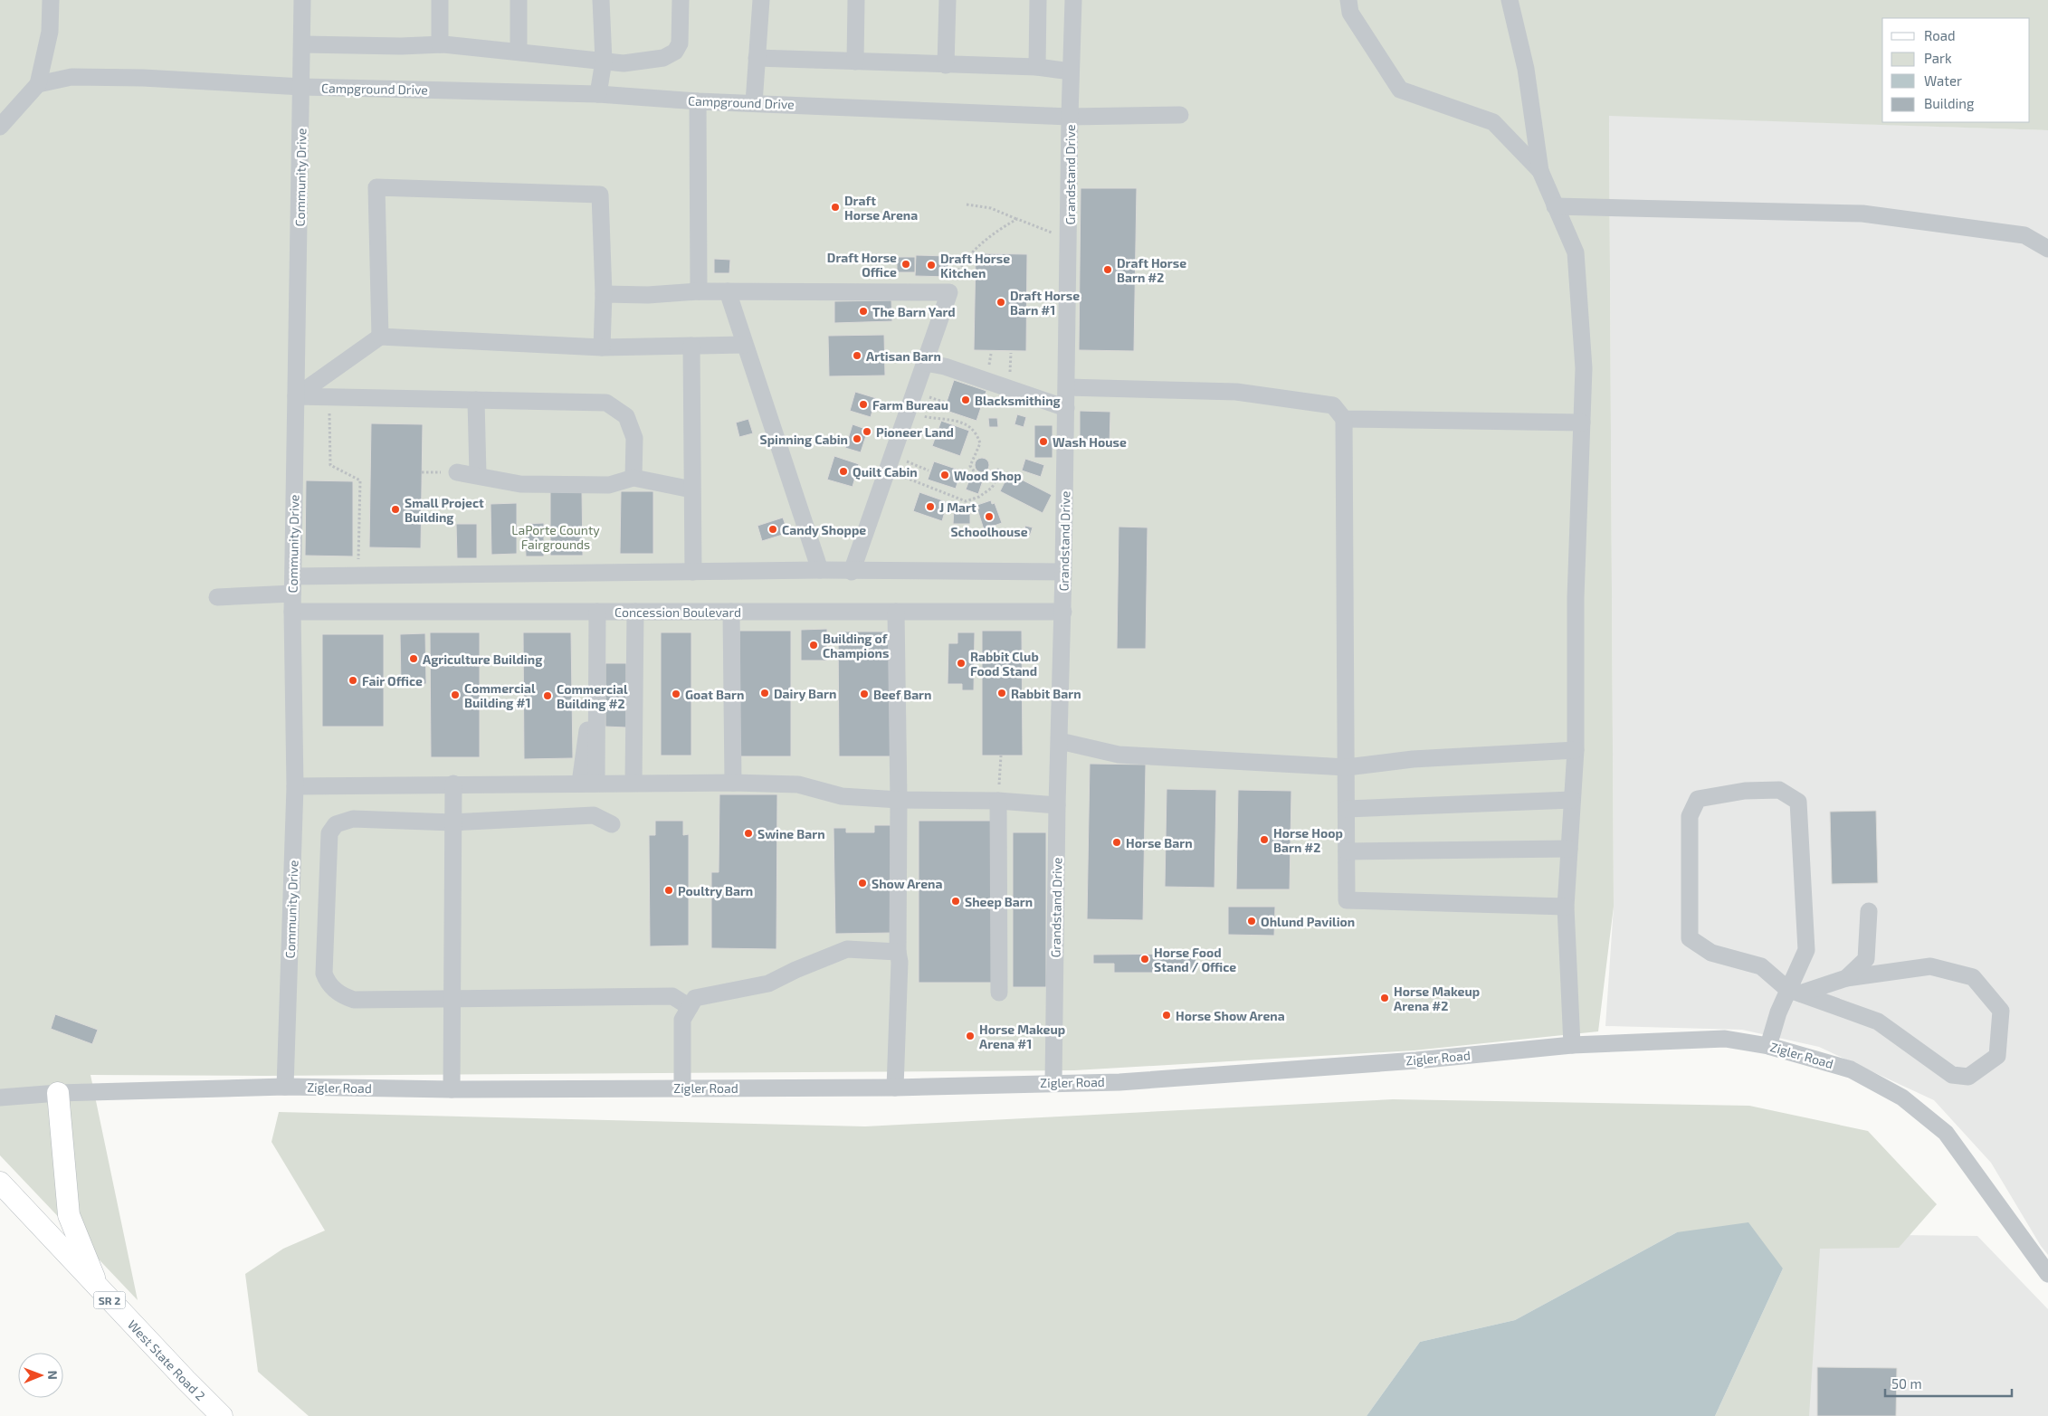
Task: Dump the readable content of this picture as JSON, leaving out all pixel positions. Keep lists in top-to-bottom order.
{
  "streets": {
    "main road": ["SR 2", "West State Road 2"],
    "street": [
      "Campground Drive",
      "Grandstand Drive",
      "Community Drive",
      "Concession Boulevard",
      "Zigler Road"
    ]
  },
  "crossings": [
    ["Campground Drive", "Grandstand Drive"],
    ["Campground Drive", "Community Drive"],
    ["Grandstand Drive", "Concession Boulevard"],
    ["Grandstand Drive", "Zigler Road"],
    ["Community Drive", "Concession Boulevard"],
    ["Community Drive", "Zigler Road"]
  ],
  "parks": ["LaPorte County Fairgrounds"],
  "places": [
    "Draft Horse Arena",
    "Draft Horse Office",
    "Draft Horse Kitchen",
    "Draft Horse Barn #2",
    "Draft Horse Barn #1",
    "The Barn Yard",
    "Artisan Barn",
    "Blacksmithing",
    "Farm Bureau",
    "Pioneer Land",
    "Spinning Cabin",
    "Wash House",
    "Quilt Cabin",
    "Wood Shop",
    "J Mart",
    "Small Project Building",
    "Schoolhouse",
    "Candy Shoppe",
    "Building of Champions",
    "Agriculture Building",
    "Rabbit Club Food Stand",
    "Fair Office",
    "Dairy Barn",
    "Rabbit Barn",
    "Goat Barn",
    "Beef Barn",
    "Commercial Building #1",
    "Commercial Building #2",
    "Swine Barn",
    "Horse Hoop Barn #2",
    "Horse Barn",
    "Show Arena",
    "Poultry Barn",
    "Sheep Barn",
    "Ohlund Pavilion",
    "Horse Food Stand / Office",
    "Horse Makeup Arena #2",
    "Horse Show Arena",
    "Horse Makeup Arena #1"
  ],
  "legend": [
    "Road",
    "Park",
    "Water",
    "Building"
  ],
  "scale_bar": "50 m",
  "north": "right"
}
